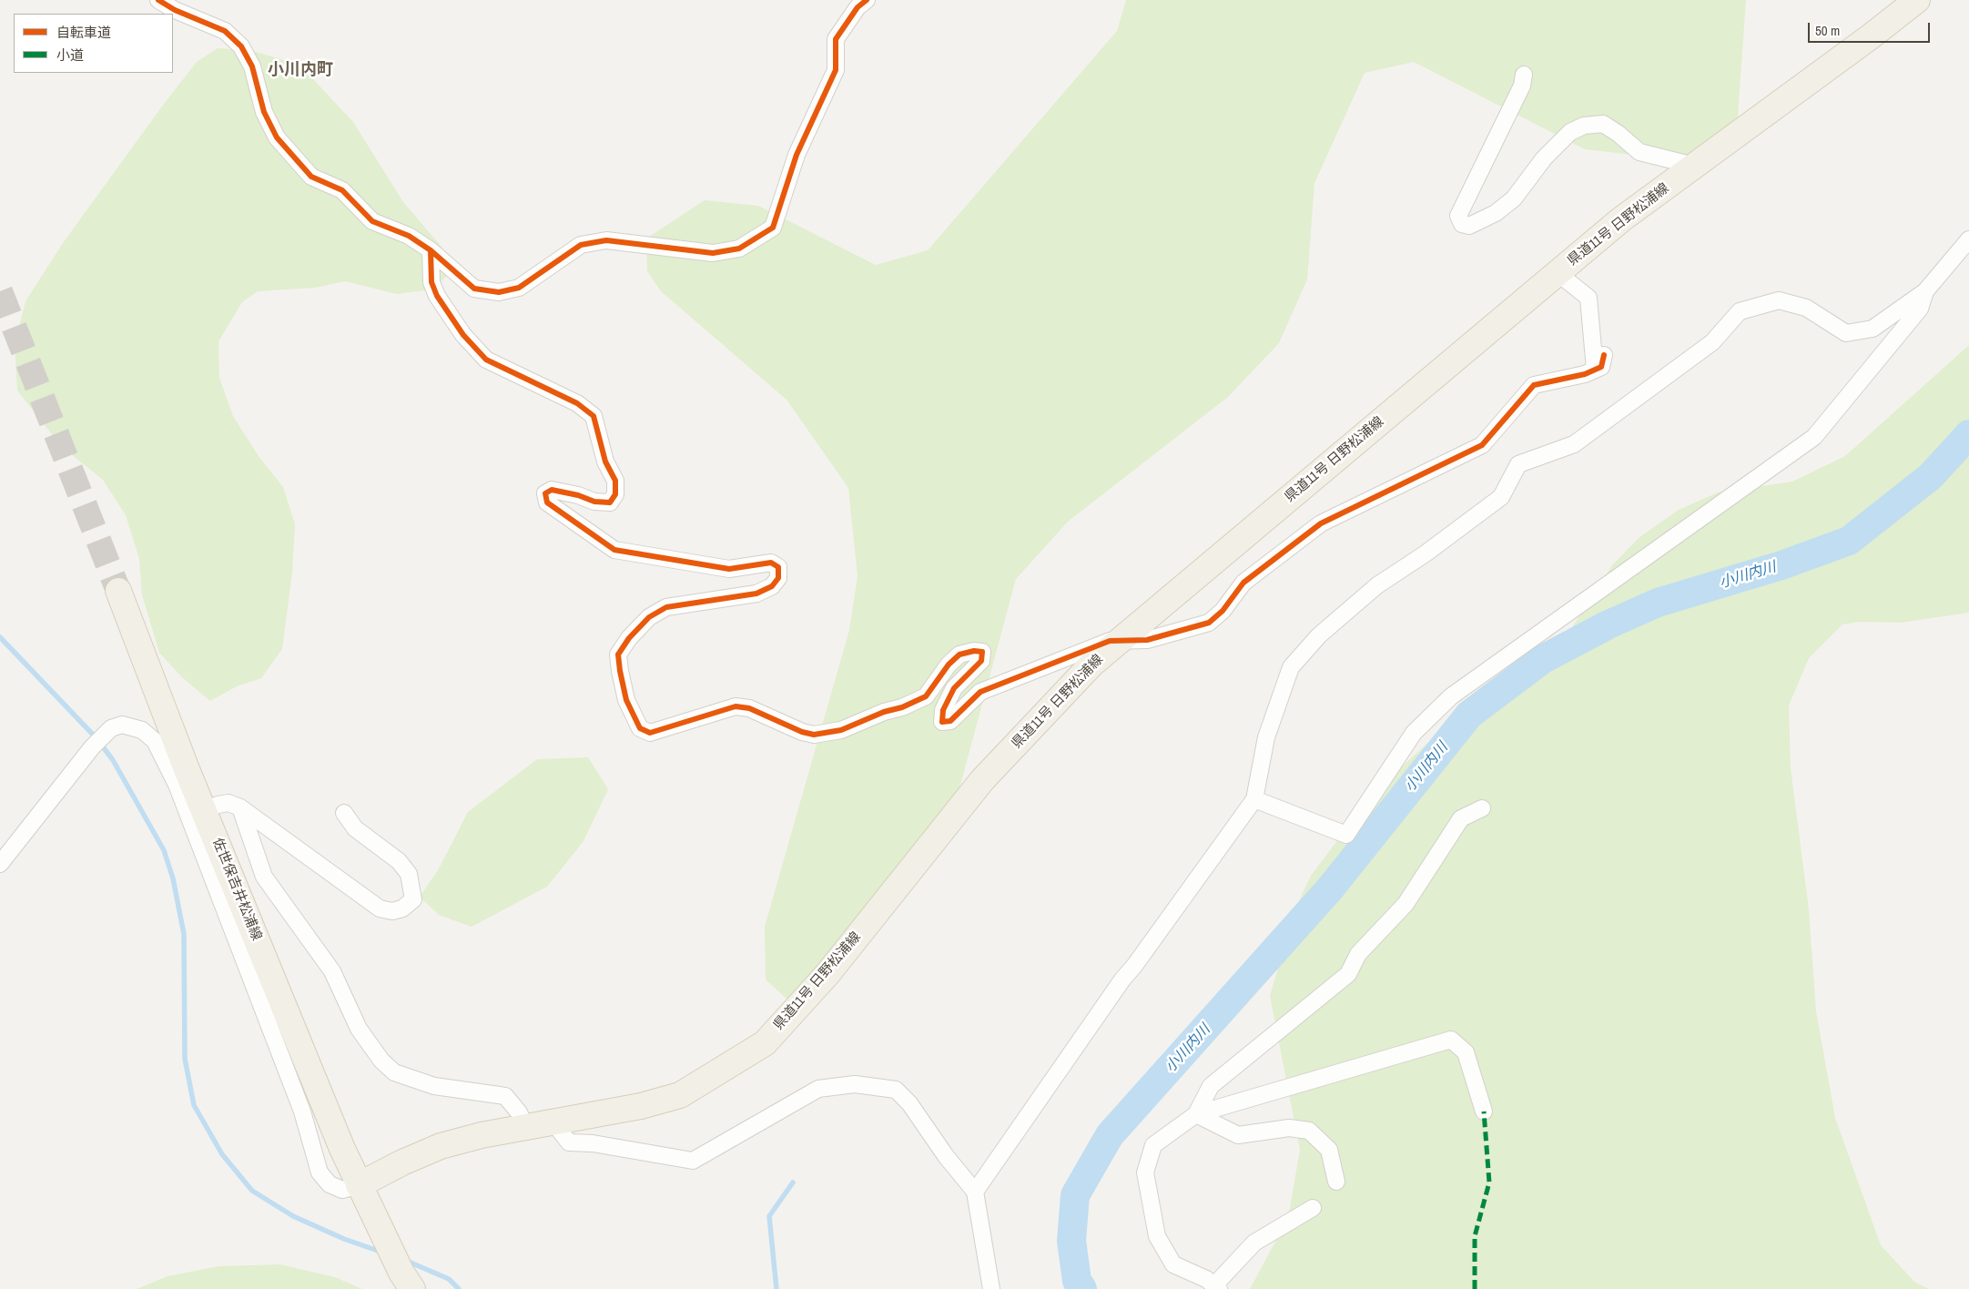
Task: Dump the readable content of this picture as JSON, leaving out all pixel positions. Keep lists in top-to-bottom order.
{
  "streets": {
    "main road": ["県道11号 日野松浦線", "佐世保吉井松浦線"]
  },
  "crossings": [
    ["県道11号 日野松浦線", "佐世保吉井松浦線"]
  ],
  "districts": ["小川内町"],
  "water": ["小川内川"],
  "legend": ["自転車道", "小道"],
  "scale_bar": "50 m"
}
